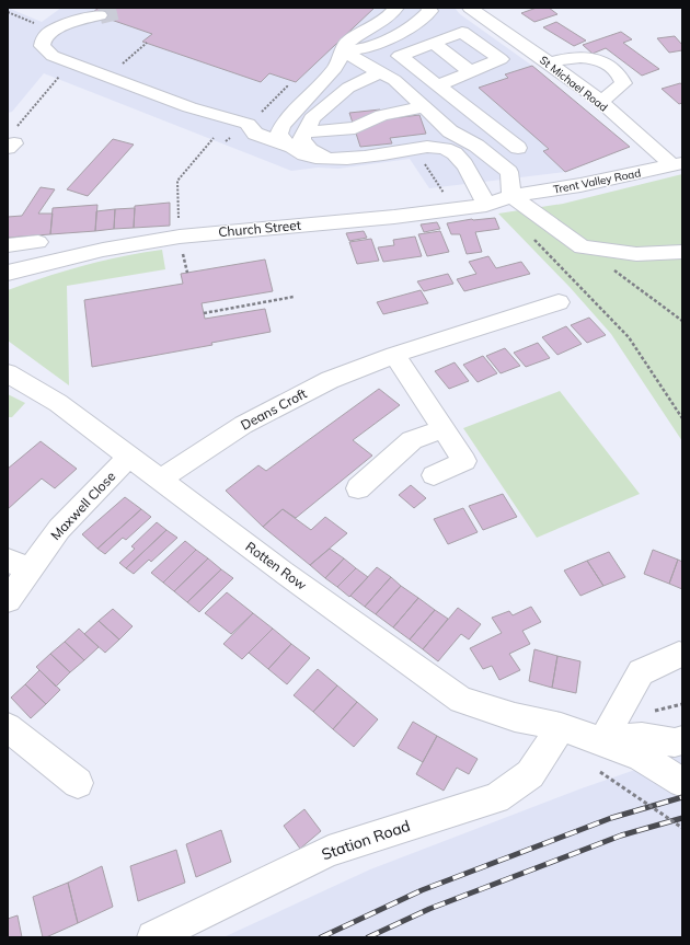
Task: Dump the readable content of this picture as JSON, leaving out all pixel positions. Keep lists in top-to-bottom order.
{
  "streets": {
    "street": [
      "St Michael Road",
      "Trent Valley Road",
      "Church Street",
      "Deans Croft",
      "Maxwell Close",
      "Rotten Row",
      "Station Road"
    ]
  },
  "crossings": [
    ["St Michael Road", "Trent Valley Road"],
    ["Trent Valley Road", "Church Street"],
    ["Deans Croft", "Rotten Row"],
    ["Maxwell Close", "Rotten Row"],
    ["Rotten Row", "Station Road"]
  ]
}
